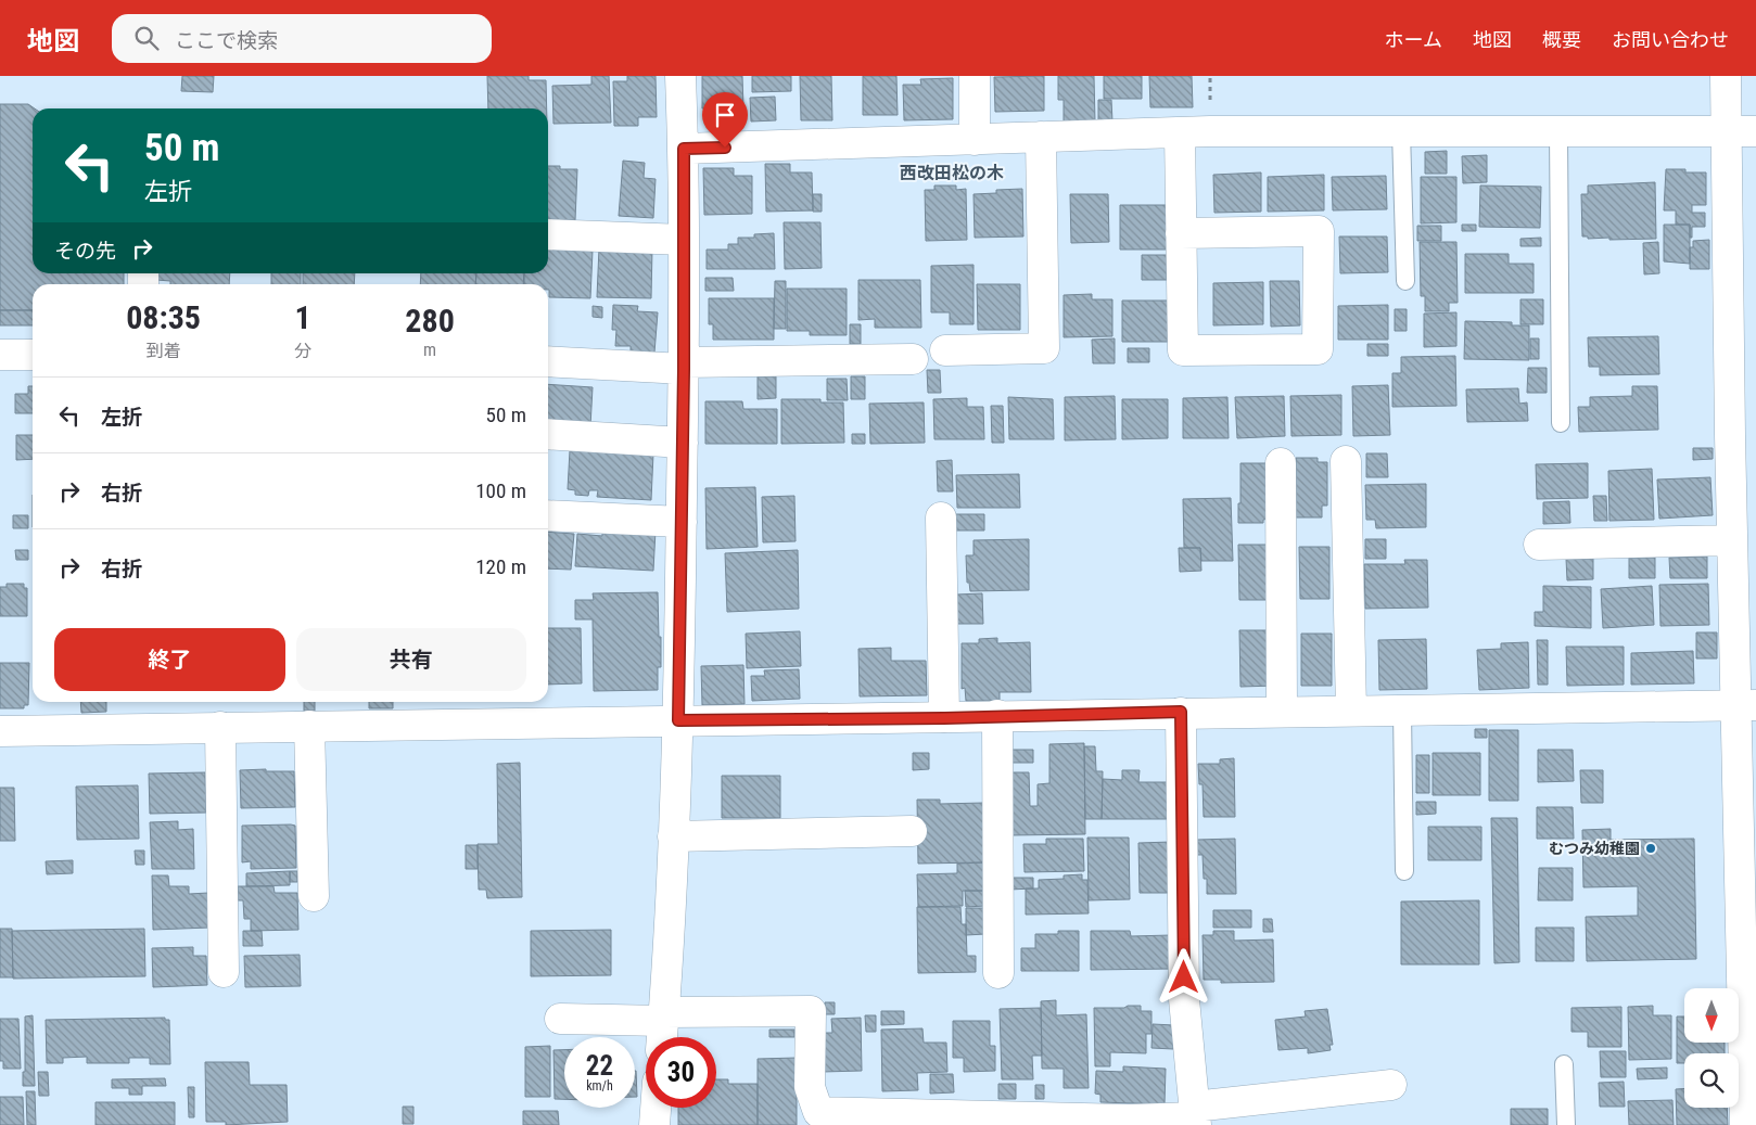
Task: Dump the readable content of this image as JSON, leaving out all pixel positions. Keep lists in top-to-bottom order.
{
  "districts": ["西改田松の木"],
  "places": ["むつみ幼稚園"],
  "north": "bottom",
  "page": {
    "header": "地図",
    "search": "ここで検索",
    "nav": [
      "ホーム",
      "地図",
      "概要",
      "お問い合わせ"
    ],
    "turn": ["50 m", "左折"],
    "then": "その先",
    "eta": [
      "08:35",
      "到着",
      "1",
      "分",
      "280",
      "m"
    ],
    "list": [
      {
        "name": "左折",
        "value": "50 m"
      },
      {
        "name": "右折",
        "value": "100 m"
      },
      {
        "name": "右折",
        "value": "120 m"
      }
    ],
    "buttons": ["終了", "共有"],
    "speed": "22 km/h",
    "limit": "30"
  }
}
